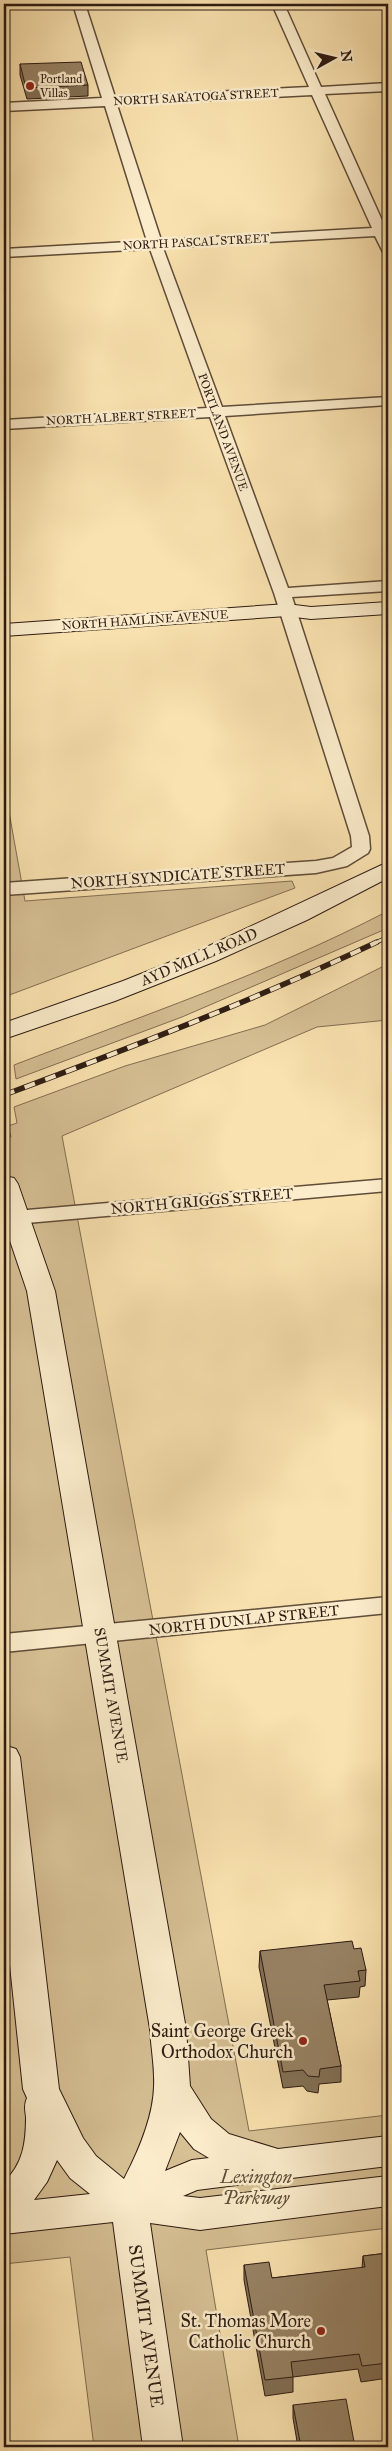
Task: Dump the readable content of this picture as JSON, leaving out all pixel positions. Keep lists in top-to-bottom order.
{
  "streets": {
    "street": [
      "NORTH SARATOGA STREET",
      "NORTH PASCAL STREET",
      "NORTH ALBERT STREET",
      "PORTLAND AVENUE",
      "NORTH HAMLINE AVENUE",
      "NORTH SYNDICATE STREET",
      "AYD MILL ROAD",
      "NORTH GRIGGS STREET",
      "NORTH DUNLAP STREET",
      "SUMMIT AVENUE"
    ]
  },
  "crossings": [
    ["NORTH SARATOGA STREET", "PORTLAND AVENUE"],
    ["NORTH PASCAL STREET", "PORTLAND AVENUE"],
    ["NORTH ALBERT STREET", "PORTLAND AVENUE"],
    ["PORTLAND AVENUE", "NORTH HAMLINE AVENUE"],
    ["PORTLAND AVENUE", "NORTH SYNDICATE STREET"],
    ["NORTH GRIGGS STREET", "SUMMIT AVENUE"],
    ["NORTH DUNLAP STREET", "SUMMIT AVENUE"]
  ],
  "parks": ["Lexington Parkway"],
  "places": ["Portland Villas", "Saint George Greek Orthodox Church", "St. Thomas More Catholic Church"],
  "north": "right"
}
